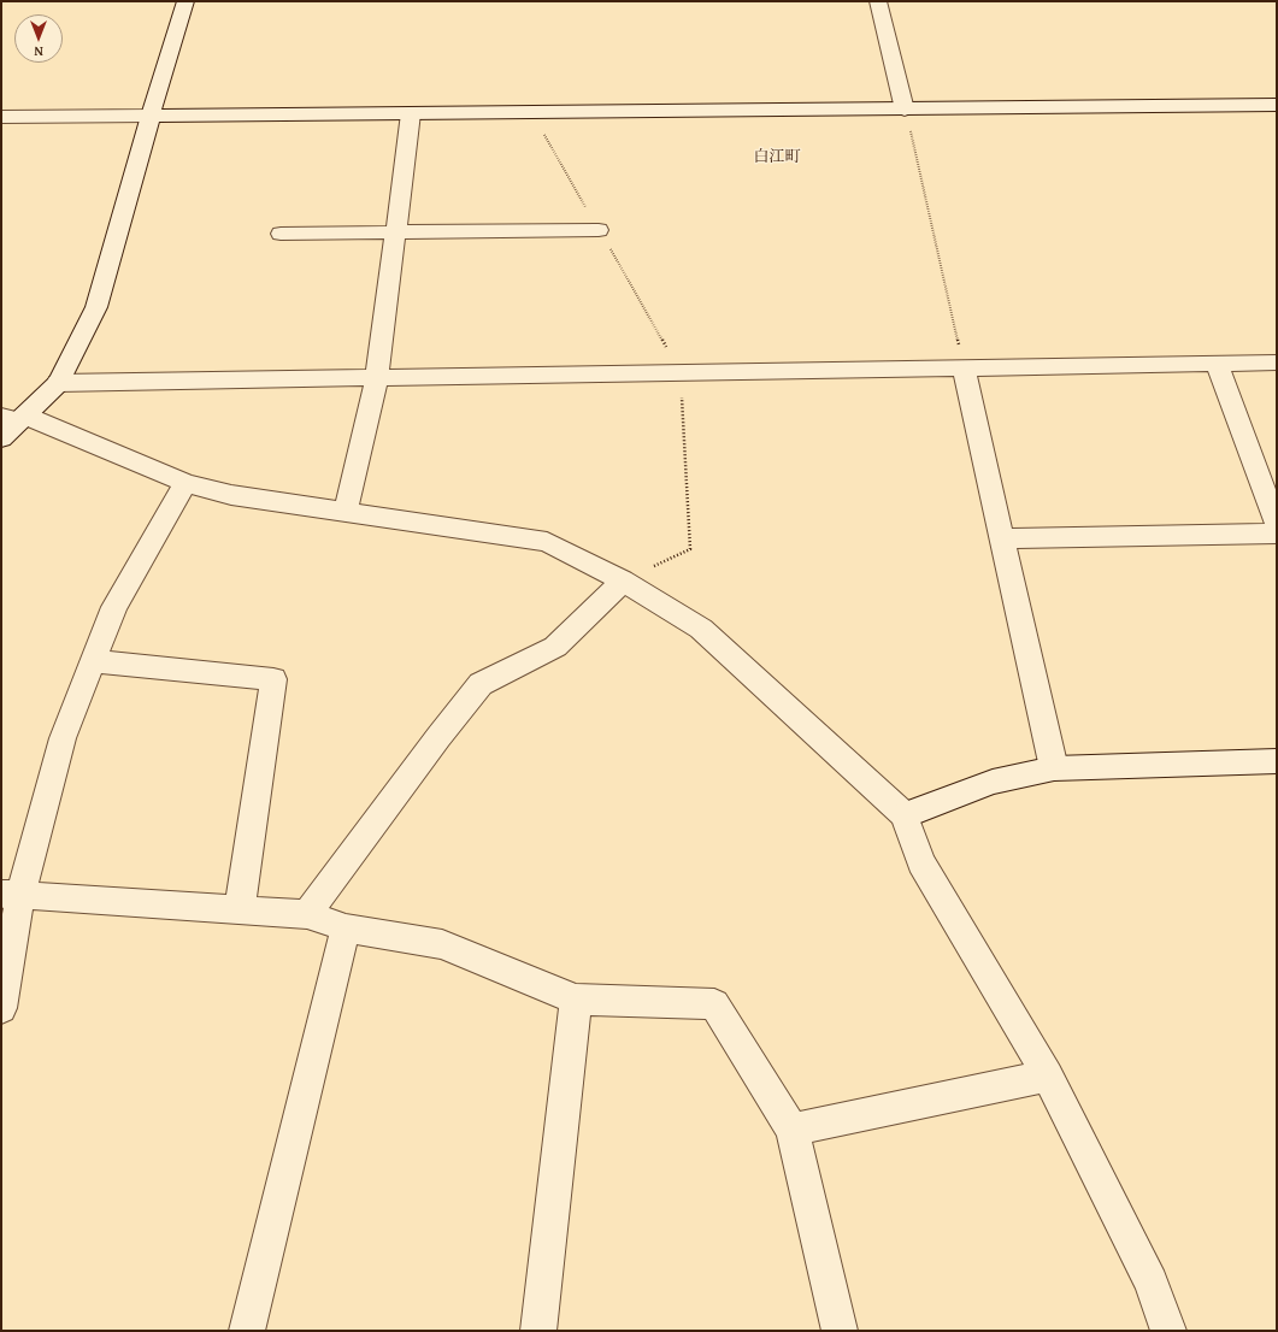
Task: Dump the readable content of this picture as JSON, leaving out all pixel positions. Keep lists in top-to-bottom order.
{
  "districts": ["白江町"],
  "north": "bottom"
}
